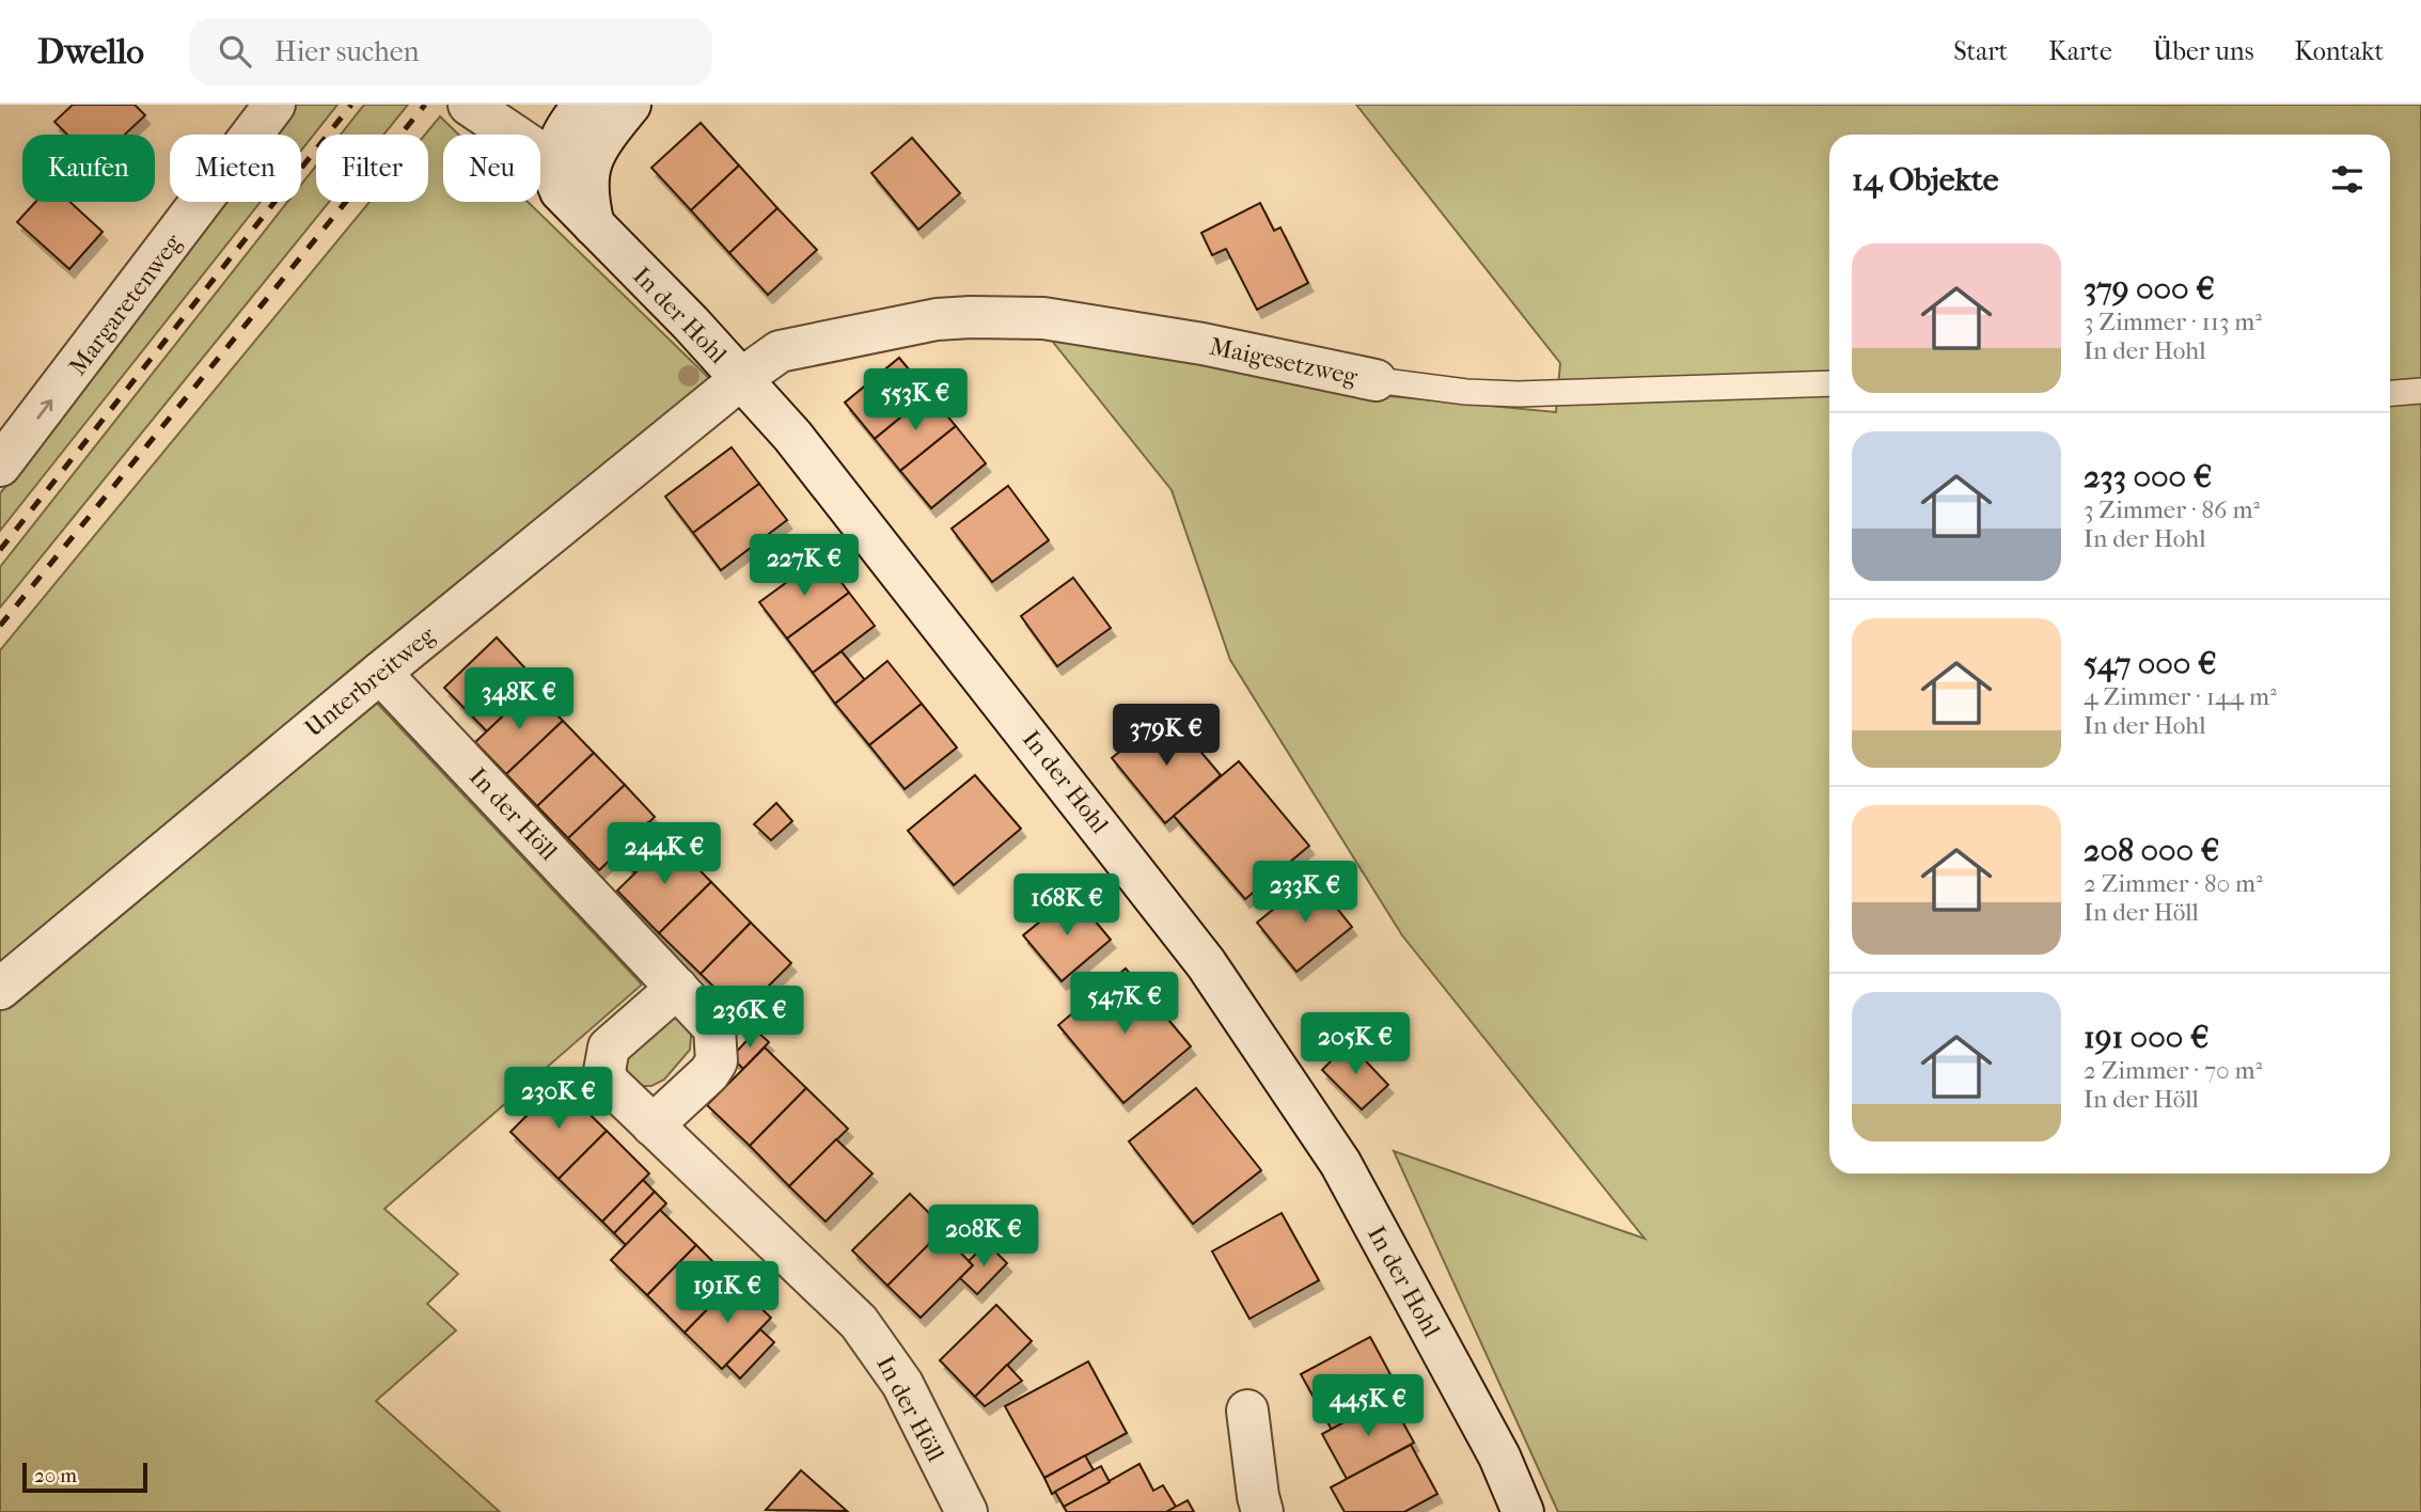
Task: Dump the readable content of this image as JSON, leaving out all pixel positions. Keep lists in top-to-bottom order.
{
  "streets": {
    "street": [
      "Margaretenweg",
      "In der Hohl",
      "Maigesetzweg",
      "Unterbreitweg",
      "In der Höll"
    ]
  },
  "crossings": [
    ["In der Hohl", "Maigesetzweg"],
    ["In der Hohl", "Unterbreitweg"],
    ["Maigesetzweg", "Unterbreitweg"],
    ["Unterbreitweg", "In der Höll"]
  ],
  "one_way": ["Margaretenweg"],
  "scale_bar": "20 m",
  "page": {
    "header": "Dwello",
    "search": "Hier suchen",
    "nav": [
      "Start",
      "Karte",
      "Über uns",
      "Kontakt"
    ],
    "chip": [
      "Kaufen",
      "Mieten",
      "Filter",
      "Neu"
    ],
    "heading": "14 Objekte",
    "list": [
      {
        "name": "379 000 €",
        "note": "3 Zimmer · 113 m² · In der Hohl"
      },
      {
        "name": "233 000 €",
        "note": "3 Zimmer · 86 m² · In der Hohl"
      },
      {
        "name": "547 000 €",
        "note": "4 Zimmer · 144 m² · In der Hohl"
      },
      {
        "name": "208 000 €",
        "note": "2 Zimmer · 80 m² · In der Höll"
      },
      {
        "name": "191 000 €",
        "note": "2 Zimmer · 70 m² · In der Höll"
      }
    ],
    "price": [
      "553K €",
      "227K €",
      "348K €",
      "379K €",
      "244K €",
      "233K €",
      "168K €",
      "547K €",
      "236K €",
      "205K €",
      "230K €",
      "208K €",
      "191K €",
      "445K €"
    ],
    "scale": "20 m"
  }
}
